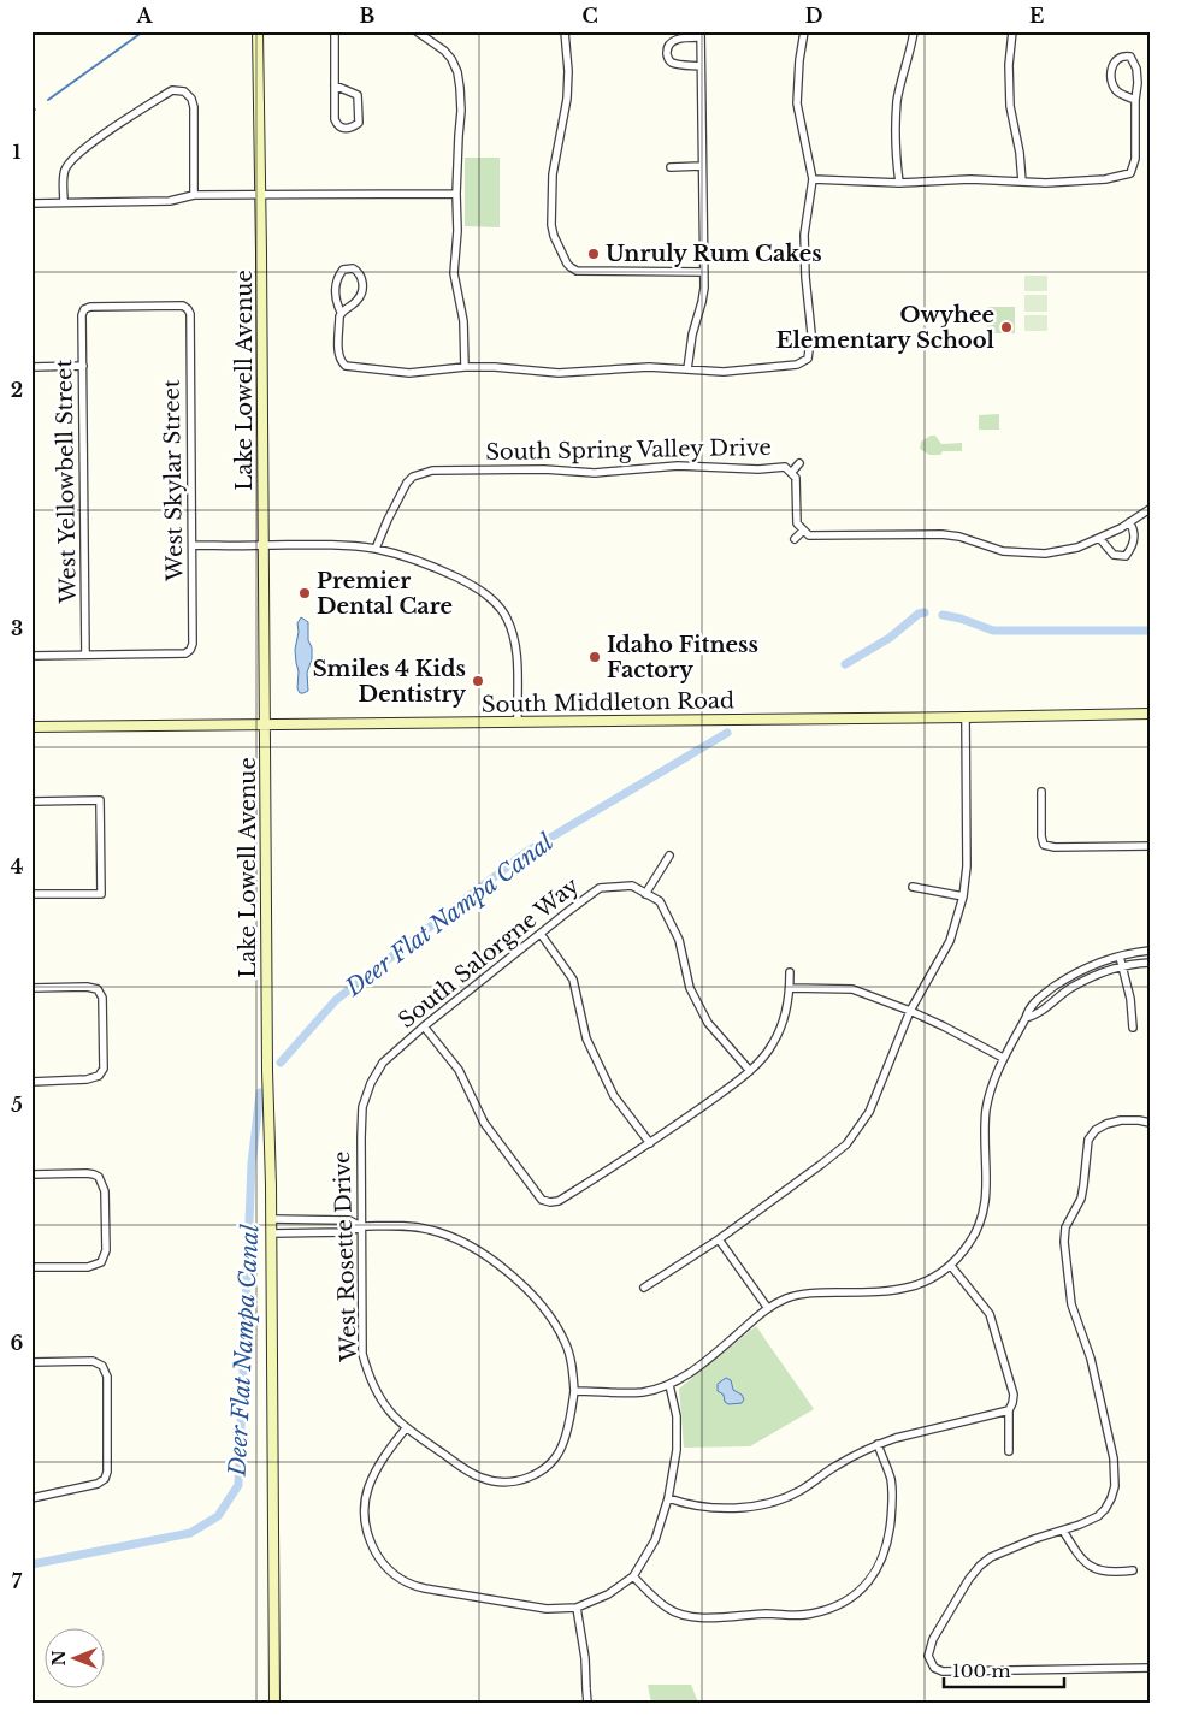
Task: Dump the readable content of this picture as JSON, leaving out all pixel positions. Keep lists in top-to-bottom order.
{
  "streets": {
    "main road": ["Lake Lowell Avenue", "South Middleton Road"],
    "street": [
      "South Spring Valley Drive",
      "West Skylar Street",
      "West Yellowbell Street",
      "South Salorgne Way",
      "West Rosette Drive"
    ]
  },
  "crossings": [
    ["Lake Lowell Avenue", "South Middleton Road"],
    ["West Skylar Street", "West Yellowbell Street"],
    ["South Salorgne Way", "West Rosette Drive"]
  ],
  "water": ["Deer Flat Nampa Canal"],
  "places": [
    "Unruly Rum Cakes",
    "Owyhee Elementary School",
    "Premier Dental Care",
    "Idaho Fitness Factory",
    "Smiles 4 Kids Dentistry"
  ],
  "scale_bar": "100 m",
  "north": "left",
  "grid": {
    "columns": [
      "A",
      "B",
      "C",
      "D",
      "E"
    ],
    "rows": [
      "1",
      "2",
      "3",
      "4",
      "5",
      "6",
      "7"
    ]
  }
}
